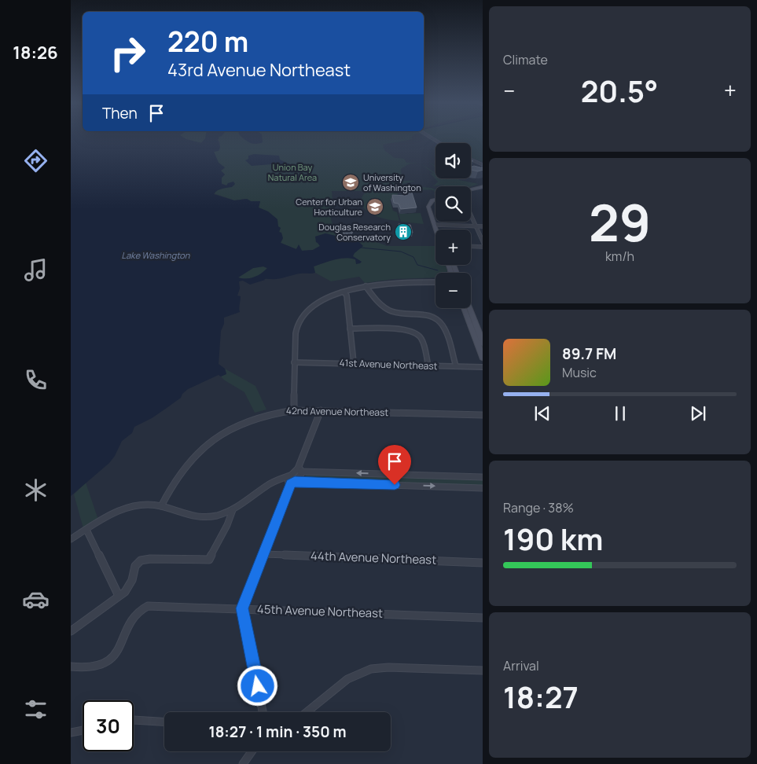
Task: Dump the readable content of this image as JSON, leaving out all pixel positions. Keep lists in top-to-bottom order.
{
  "streets": {
    "street": [
      "41st Avenue Northeast",
      "42nd Avenue Northeast",
      "44th Avenue Northeast",
      "45th Avenue Northeast"
    ]
  },
  "water": ["Lake Washington"],
  "parks": ["Union Bay Natural Area"],
  "places": {
    "school or university": ["University of Washington", "Center for Urban Horticulture"],
    "building": ["Douglas Research Conservatory"]
  },
  "page": {
    "tabs": "18:26",
    "tile": [
      "Climate",
      ["29", "km/h"],
      ["Range · 38%", "190 km"],
      ["Arrival", "18:27"]
    ],
    "turn": ["220 m", "43rd Avenue Northeast"],
    "heat": ["−", "20.5°", "+"],
    "then": "Then",
    "map_buttons": ["+", "−"],
    "song": ["89.7 FM", "Music"],
    "limit": "30",
    "trip": "18:27 · 1 min · 350 m"
  }
}
